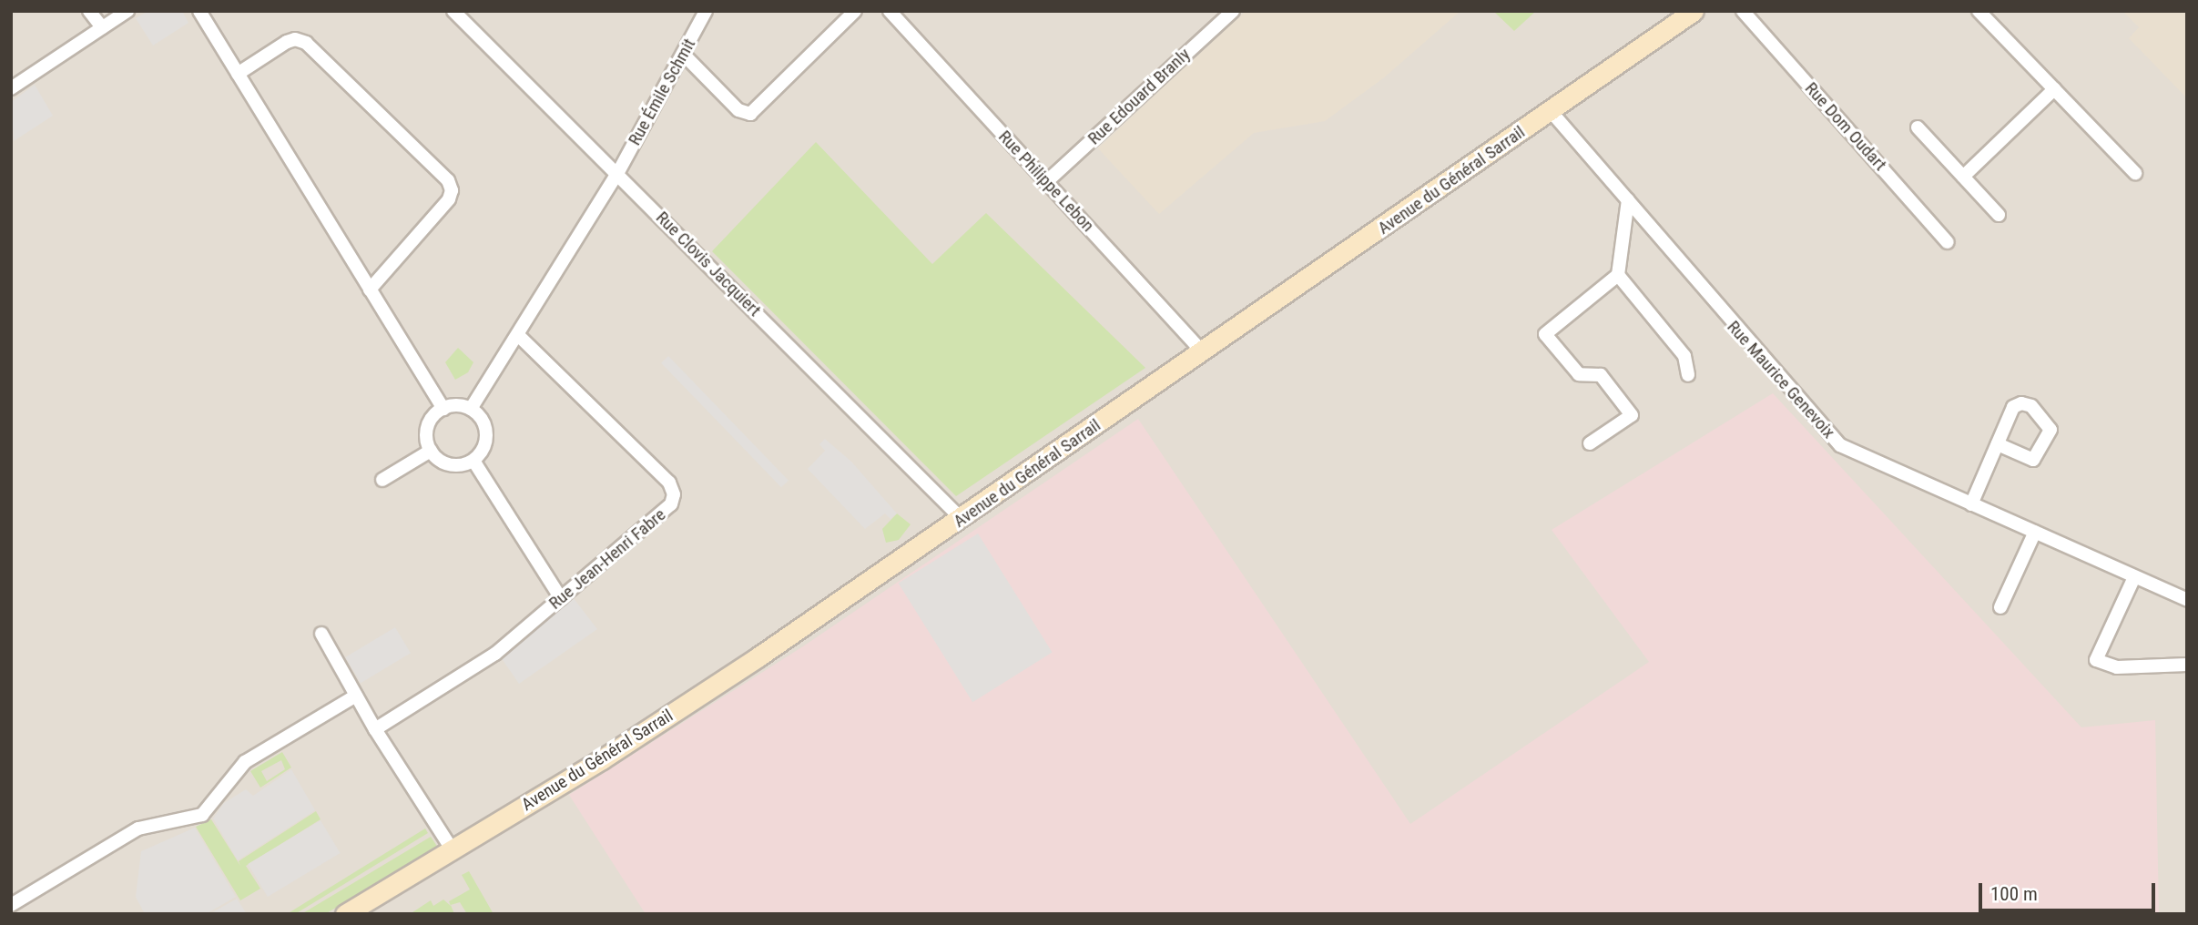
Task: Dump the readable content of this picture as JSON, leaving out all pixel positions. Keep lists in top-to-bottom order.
{
  "streets": {
    "main road": ["Avenue du Général Sarrail"],
    "street": [
      "Rue Émile Schmit",
      "Rue Edouard Branly",
      "Rue Dom Oudart",
      "Rue Philippe Lebon",
      "Rue Clovis Jacquiert",
      "Rue Maurice Genevoix",
      "Rue Jean-Henri Fabre"
    ]
  },
  "crossings": [
    ["Rue Émile Schmit", "Rue Clovis Jacquiert"],
    ["Rue Edouard Branly", "Rue Philippe Lebon"],
    ["Avenue du Général Sarrail", "Rue Philippe Lebon"],
    ["Avenue du Général Sarrail", "Rue Clovis Jacquiert"],
    ["Avenue du Général Sarrail", "Rue Maurice Genevoix"]
  ],
  "scale_bar": "100 m"
}
